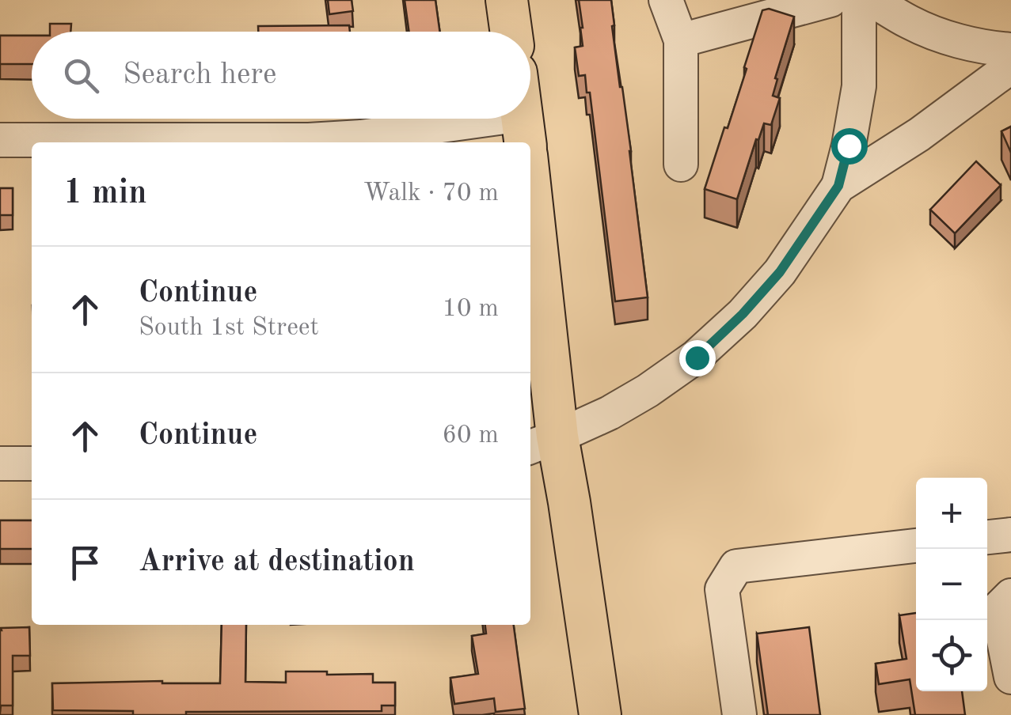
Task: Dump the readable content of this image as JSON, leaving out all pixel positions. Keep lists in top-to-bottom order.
{
  "page": {
    "search": "Search here",
    "heading": ["1 min", "Walk · 70 m"],
    "list": [
      ["Continue", "South 1st Street", "10 m"],
      ["Continue", "60 m"],
      "Arrive at destination"
    ],
    "map_buttons": ["+", "−"]
  }
}
